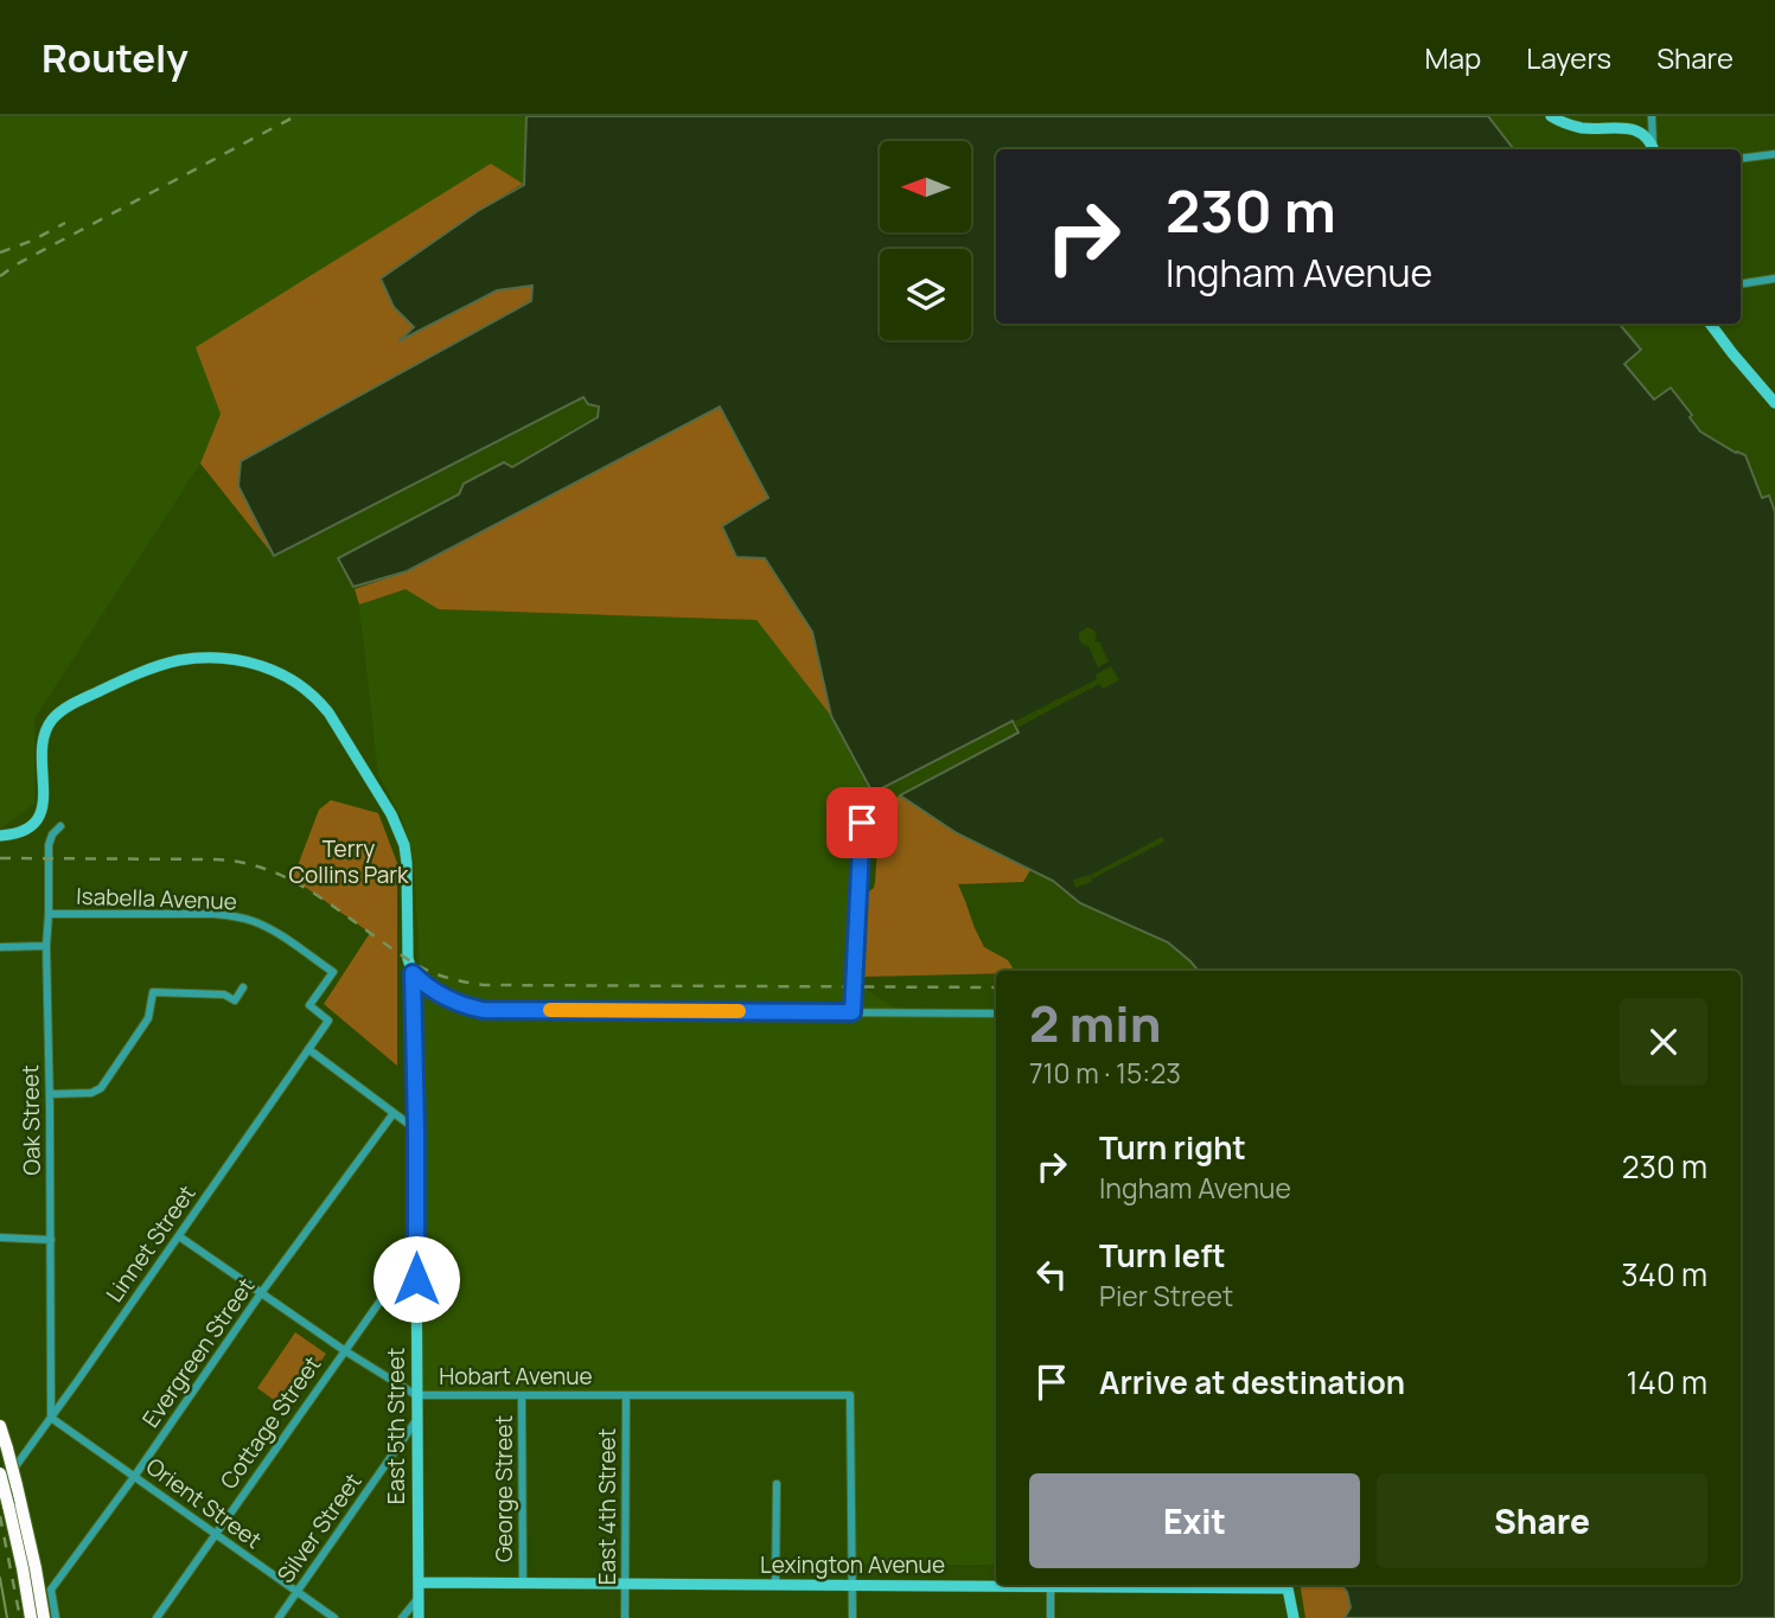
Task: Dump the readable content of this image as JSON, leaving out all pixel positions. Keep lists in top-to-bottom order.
{
  "streets": {
    "street": [
      "Isabella Avenue",
      "Oak Street",
      "Linnet Street",
      "Evergreen Street",
      "Hobart Avenue",
      "Cottage Street",
      "East 5th Street",
      "George Street",
      "Orient Street",
      "East 4th Street",
      "Silver Street",
      "Lexington Avenue"
    ]
  },
  "crossings": [
    ["Isabella Avenue", "Oak Street"],
    ["Isabella Avenue", "Linnet Street"],
    ["Oak Street", "Linnet Street"],
    ["Oak Street", "Orient Street"],
    ["Linnet Street", "Hobart Avenue"],
    ["Linnet Street", "Orient Street"],
    ["Evergreen Street", "Hobart Avenue"],
    ["Evergreen Street", "Orient Street"],
    ["Hobart Avenue", "Cottage Street"],
    ["Hobart Avenue", "East 5th Street"],
    ["Hobart Avenue", "George Street"],
    ["Hobart Avenue", "East 4th Street"],
    ["Hobart Avenue", "Lexington Avenue"],
    ["Cottage Street", "East 5th Street"],
    ["Cottage Street", "Orient Street"],
    ["East 5th Street", "Silver Street"],
    ["East 5th Street", "Lexington Avenue"],
    ["George Street", "Lexington Avenue"],
    ["Orient Street", "Silver Street"],
    ["East 4th Street", "Lexington Avenue"]
  ],
  "parks": ["Terry Collins Park"],
  "north": "left",
  "page": {
    "header": "Routely",
    "nav": ["Map", "Layers", "Share"],
    "turn": ["230 m", "Ingham Avenue"],
    "heading": ["2 min", "710 m · 15:23"],
    "list": [
      {
        "name": "Turn right",
        "note": "Ingham Avenue",
        "value": "230 m"
      },
      {
        "name": "Turn left",
        "note": "Pier Street",
        "value": "340 m"
      },
      {
        "name": "Arrive at destination",
        "value": "140 m"
      }
    ],
    "buttons": ["Exit", "Share"]
  }
}
